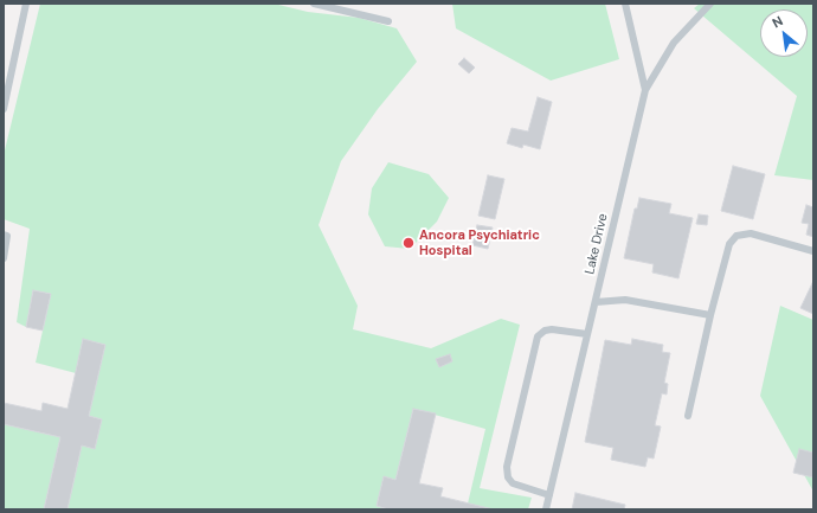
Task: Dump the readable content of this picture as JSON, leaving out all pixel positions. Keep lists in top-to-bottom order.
{
  "streets": {
    "lane": ["Lake Drive"]
  },
  "places": ["Ancora Psychiatric Hospital"],
  "north": "top left"
}
